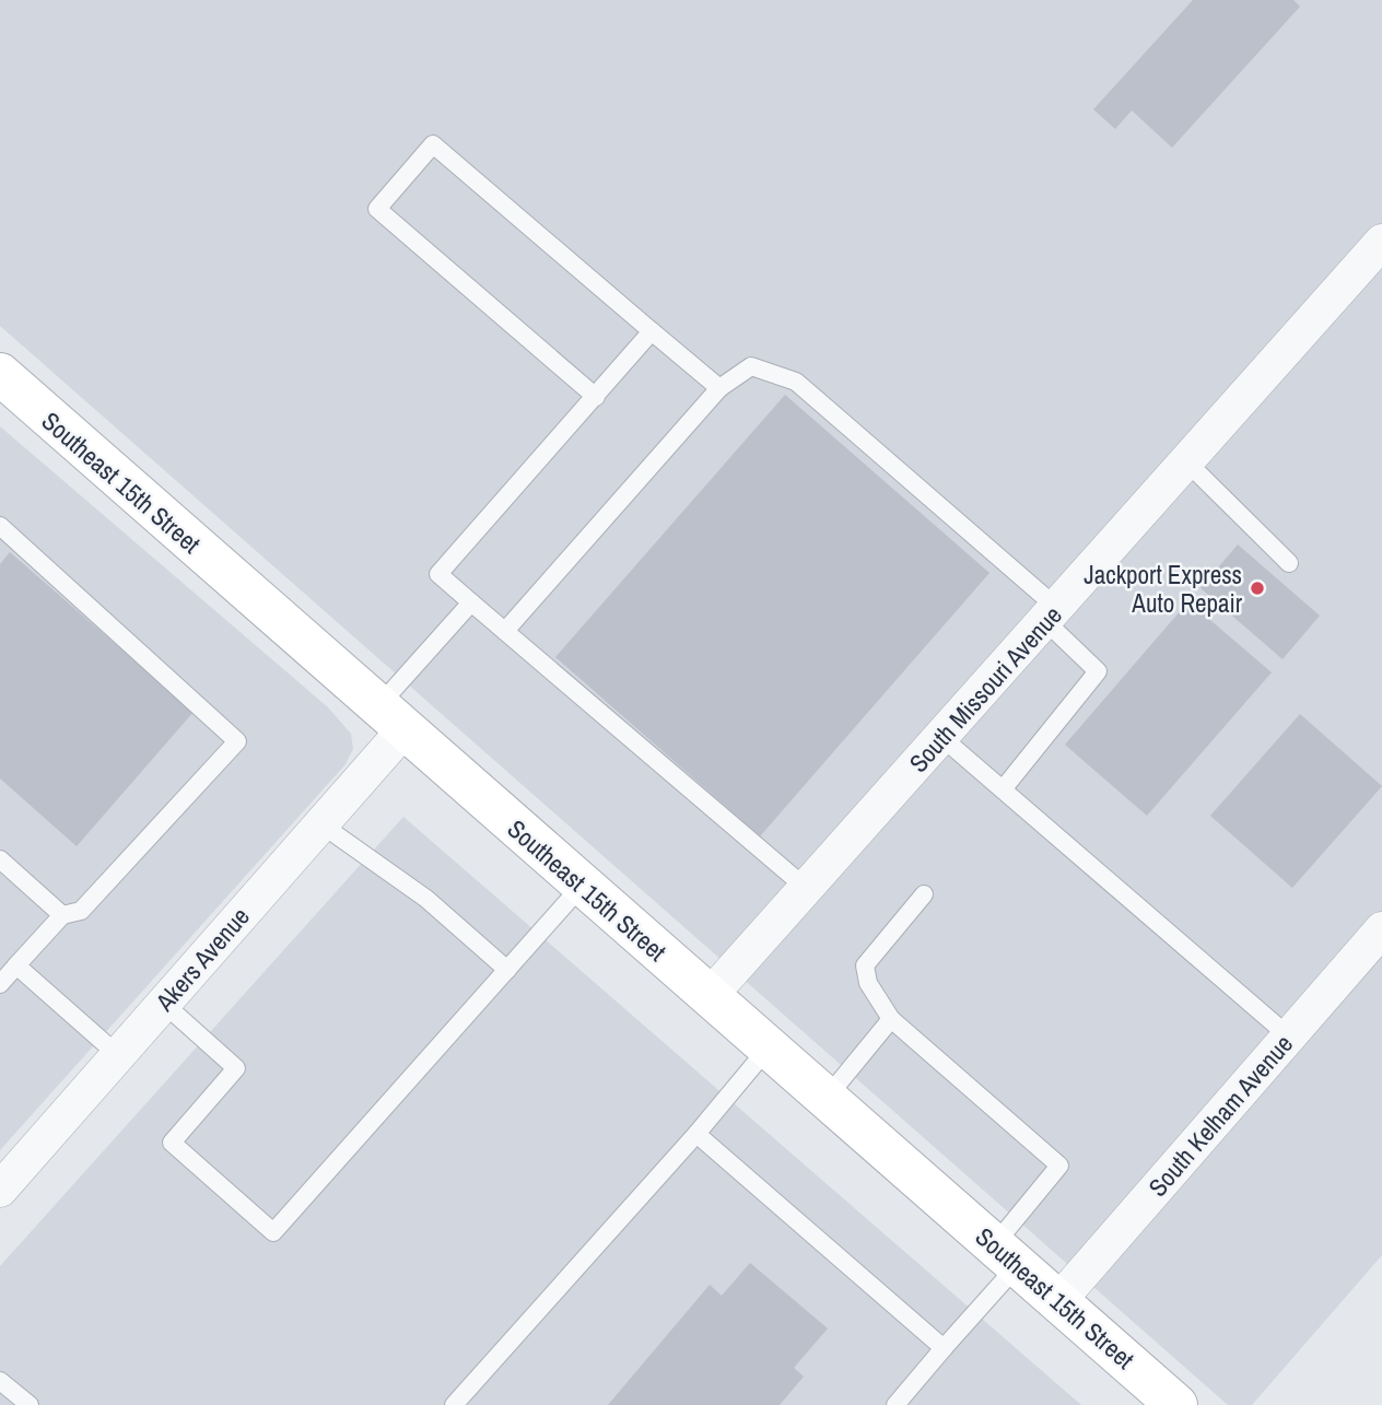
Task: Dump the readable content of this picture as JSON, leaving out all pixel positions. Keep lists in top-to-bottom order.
{
  "streets": {
    "main road": ["Southeast 15th Street"],
    "street": ["South Missouri Avenue", "Akers Avenue", "South Kelham Avenue"]
  },
  "crossings": [
    ["Southeast 15th Street", "South Missouri Avenue"],
    ["Southeast 15th Street", "Akers Avenue"],
    ["Southeast 15th Street", "South Kelham Avenue"]
  ],
  "places": ["Jackport Express Auto Repair"]
}
